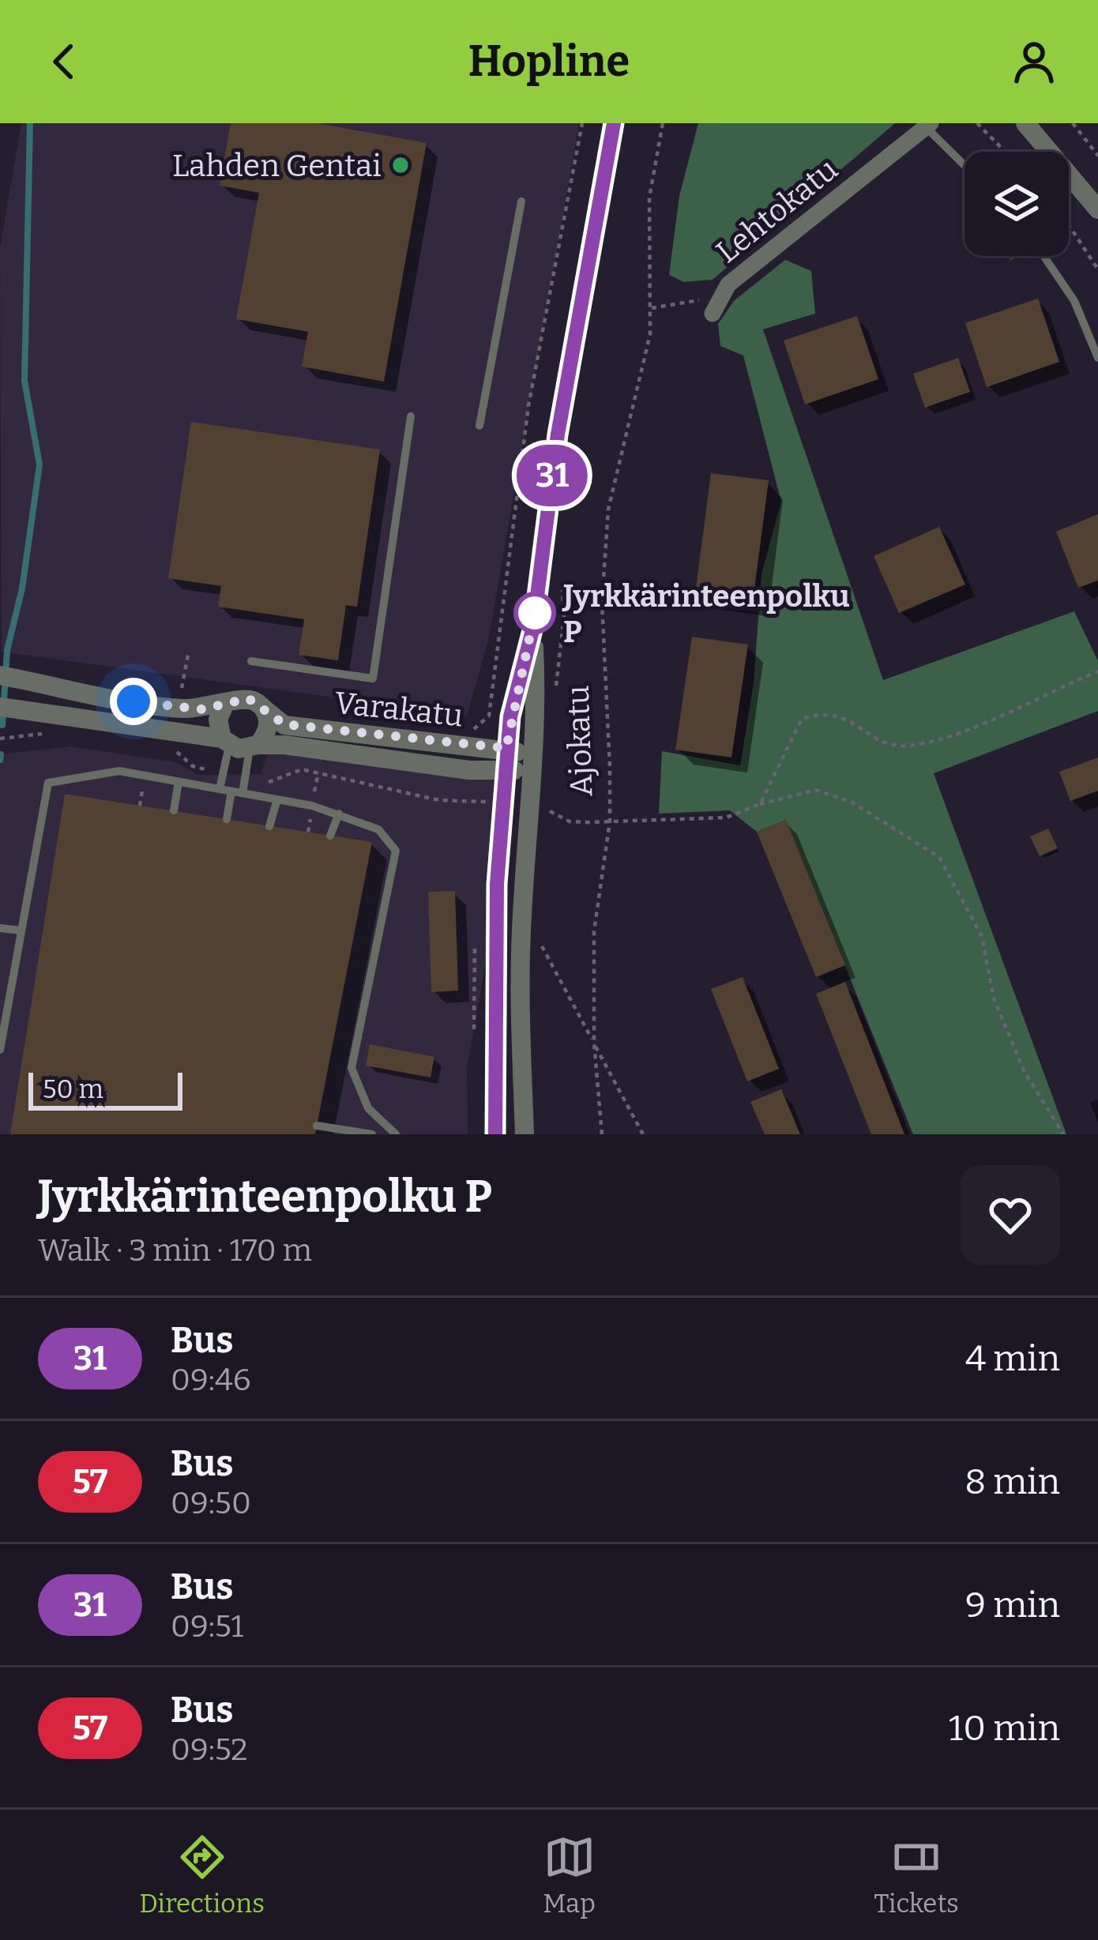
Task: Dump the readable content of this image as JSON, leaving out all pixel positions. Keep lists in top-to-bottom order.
{
  "streets": {
    "street": ["Lehtokatu", "Varakatu", "Ajokatu"]
  },
  "crossings": [
    ["Varakatu", "Ajokatu"]
  ],
  "places": ["Lahden Gentai", "Jyrkkärinteenpolku P"],
  "lines": ["bus line 31"],
  "scale_bar": "50 m",
  "page": {
    "header": "Hopline",
    "on_map": "31",
    "scale": "50 m",
    "heading": ["Jyrkkärinteenpolku P", "Walk · 3 min · 170 m"],
    "list": [
      {
        "mark": "31",
        "name": "Bus",
        "note": "09:46",
        "value": "4 min"
      },
      {
        "mark": "57",
        "name": "Bus",
        "note": "09:50",
        "value": "8 min"
      },
      {
        "mark": "31",
        "name": "Bus",
        "note": "09:51",
        "value": "9 min"
      },
      {
        "mark": "57",
        "name": "Bus",
        "note": "09:52",
        "value": "10 min"
      }
    ],
    "tabs": ["Directions", "Map", "Tickets"]
  }
}
